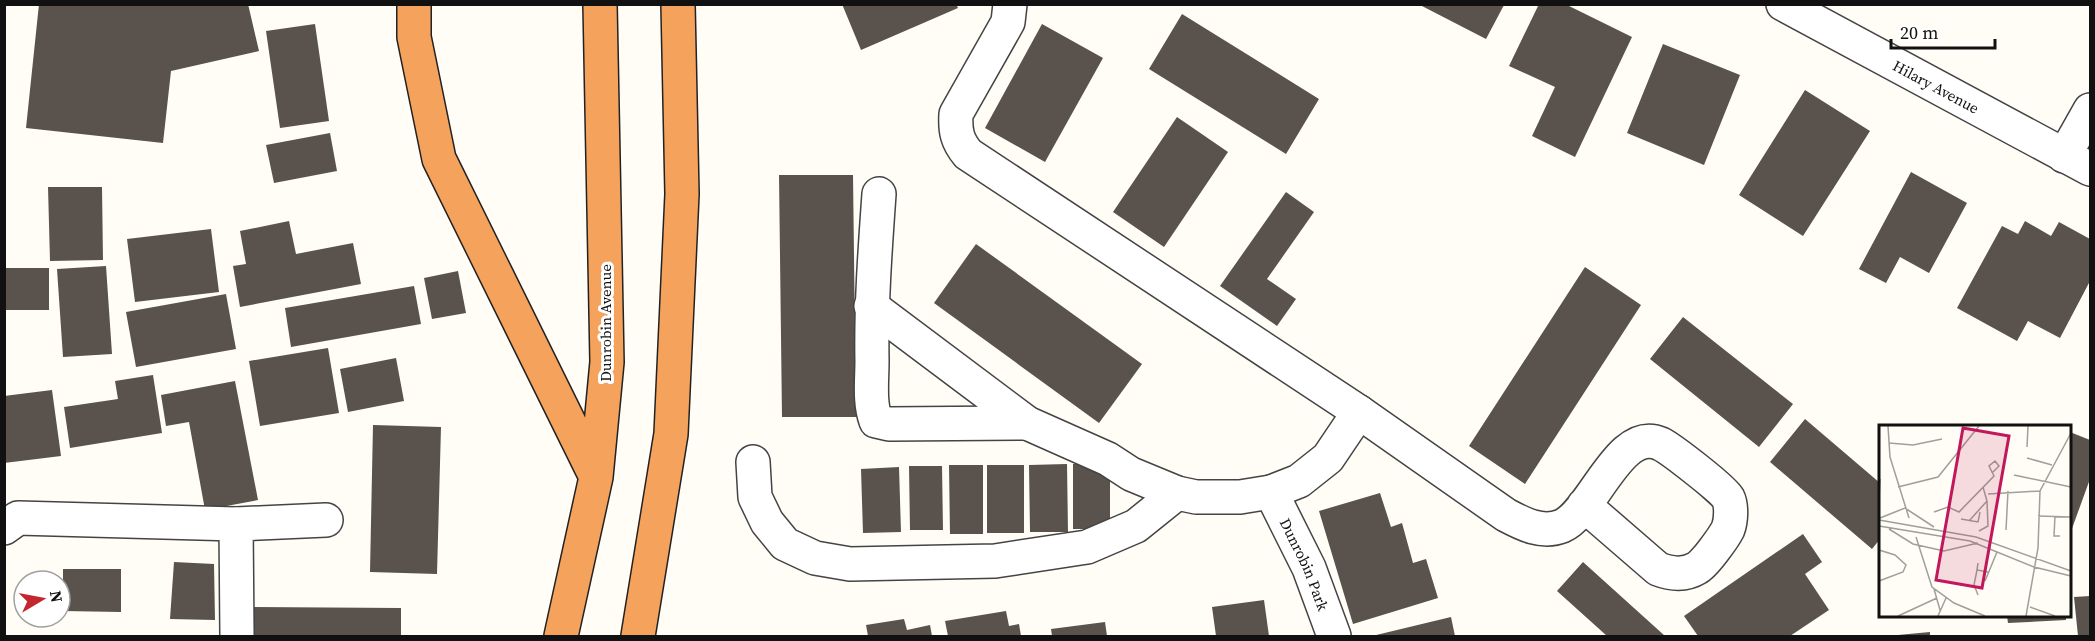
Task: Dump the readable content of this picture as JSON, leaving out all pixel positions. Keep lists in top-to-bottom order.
{
  "streets": {
    "highway": ["Dunrobin Avenue"],
    "street": ["Hilary Avenue", "Dunrobin Park"]
  },
  "scale_bar": "20 m",
  "north": "right"
}
